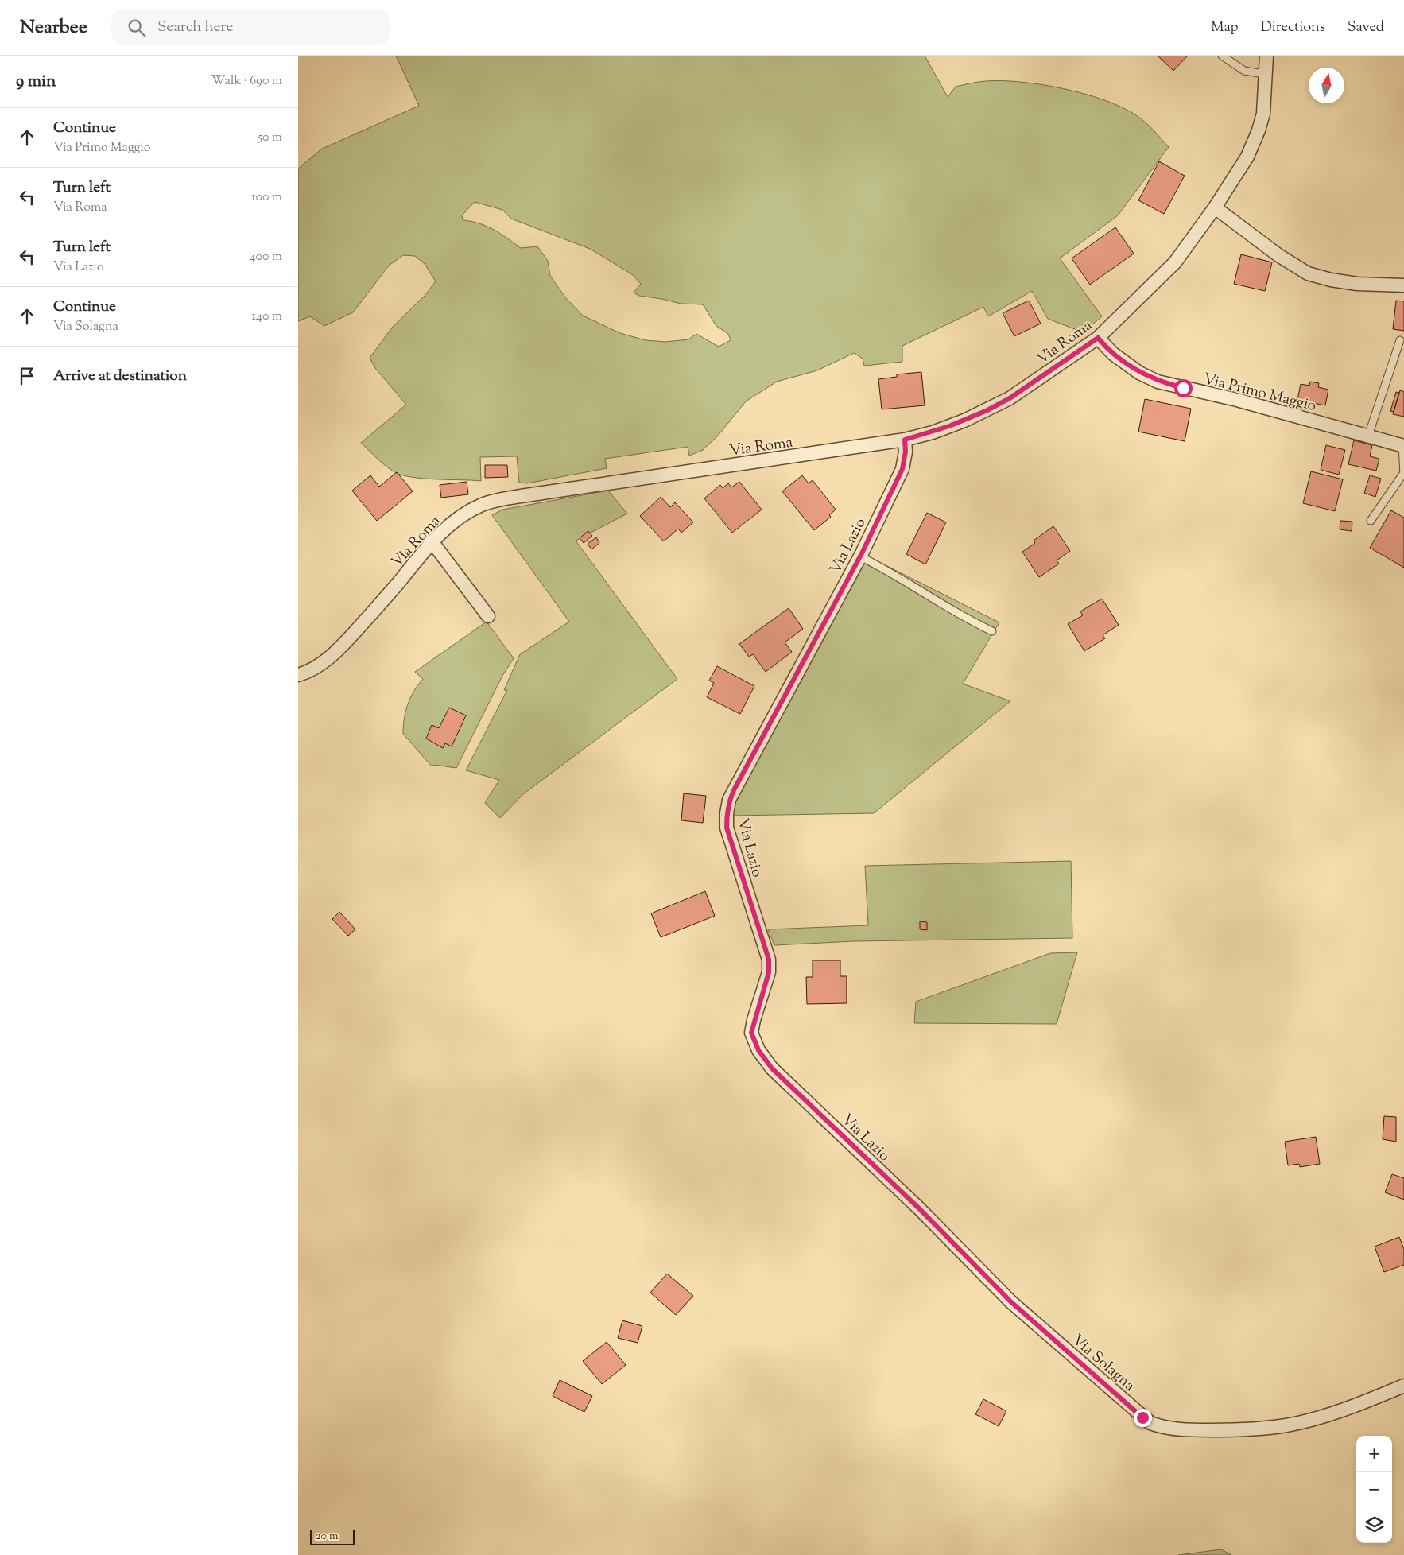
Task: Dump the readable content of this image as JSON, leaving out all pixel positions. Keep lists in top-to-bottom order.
{
  "streets": {
    "street": [
      "Via Roma",
      "Via Primo Maggio",
      "Via Lazio",
      "Via Solagna"
    ]
  },
  "crossings": [
    ["Via Roma", "Via Primo Maggio"],
    ["Via Roma", "Via Lazio"],
    ["Via Lazio", "Via Solagna"]
  ],
  "scale_bar": "20 m",
  "north": "top",
  "page": {
    "header": "Nearbee",
    "search": "Search here",
    "nav": ["Map", "Directions", "Saved"],
    "heading": ["9 min", "Walk · 690 m"],
    "list": [
      ["Continue", "Via Primo Maggio", "50 m"],
      ["Turn left", "Via Roma", "100 m"],
      ["Turn left", "Via Lazio", "400 m"],
      ["Continue", "Via Solagna", "140 m"],
      "Arrive at destination"
    ],
    "map_buttons": ["+", "−"],
    "scale": "20 m"
  }
}
